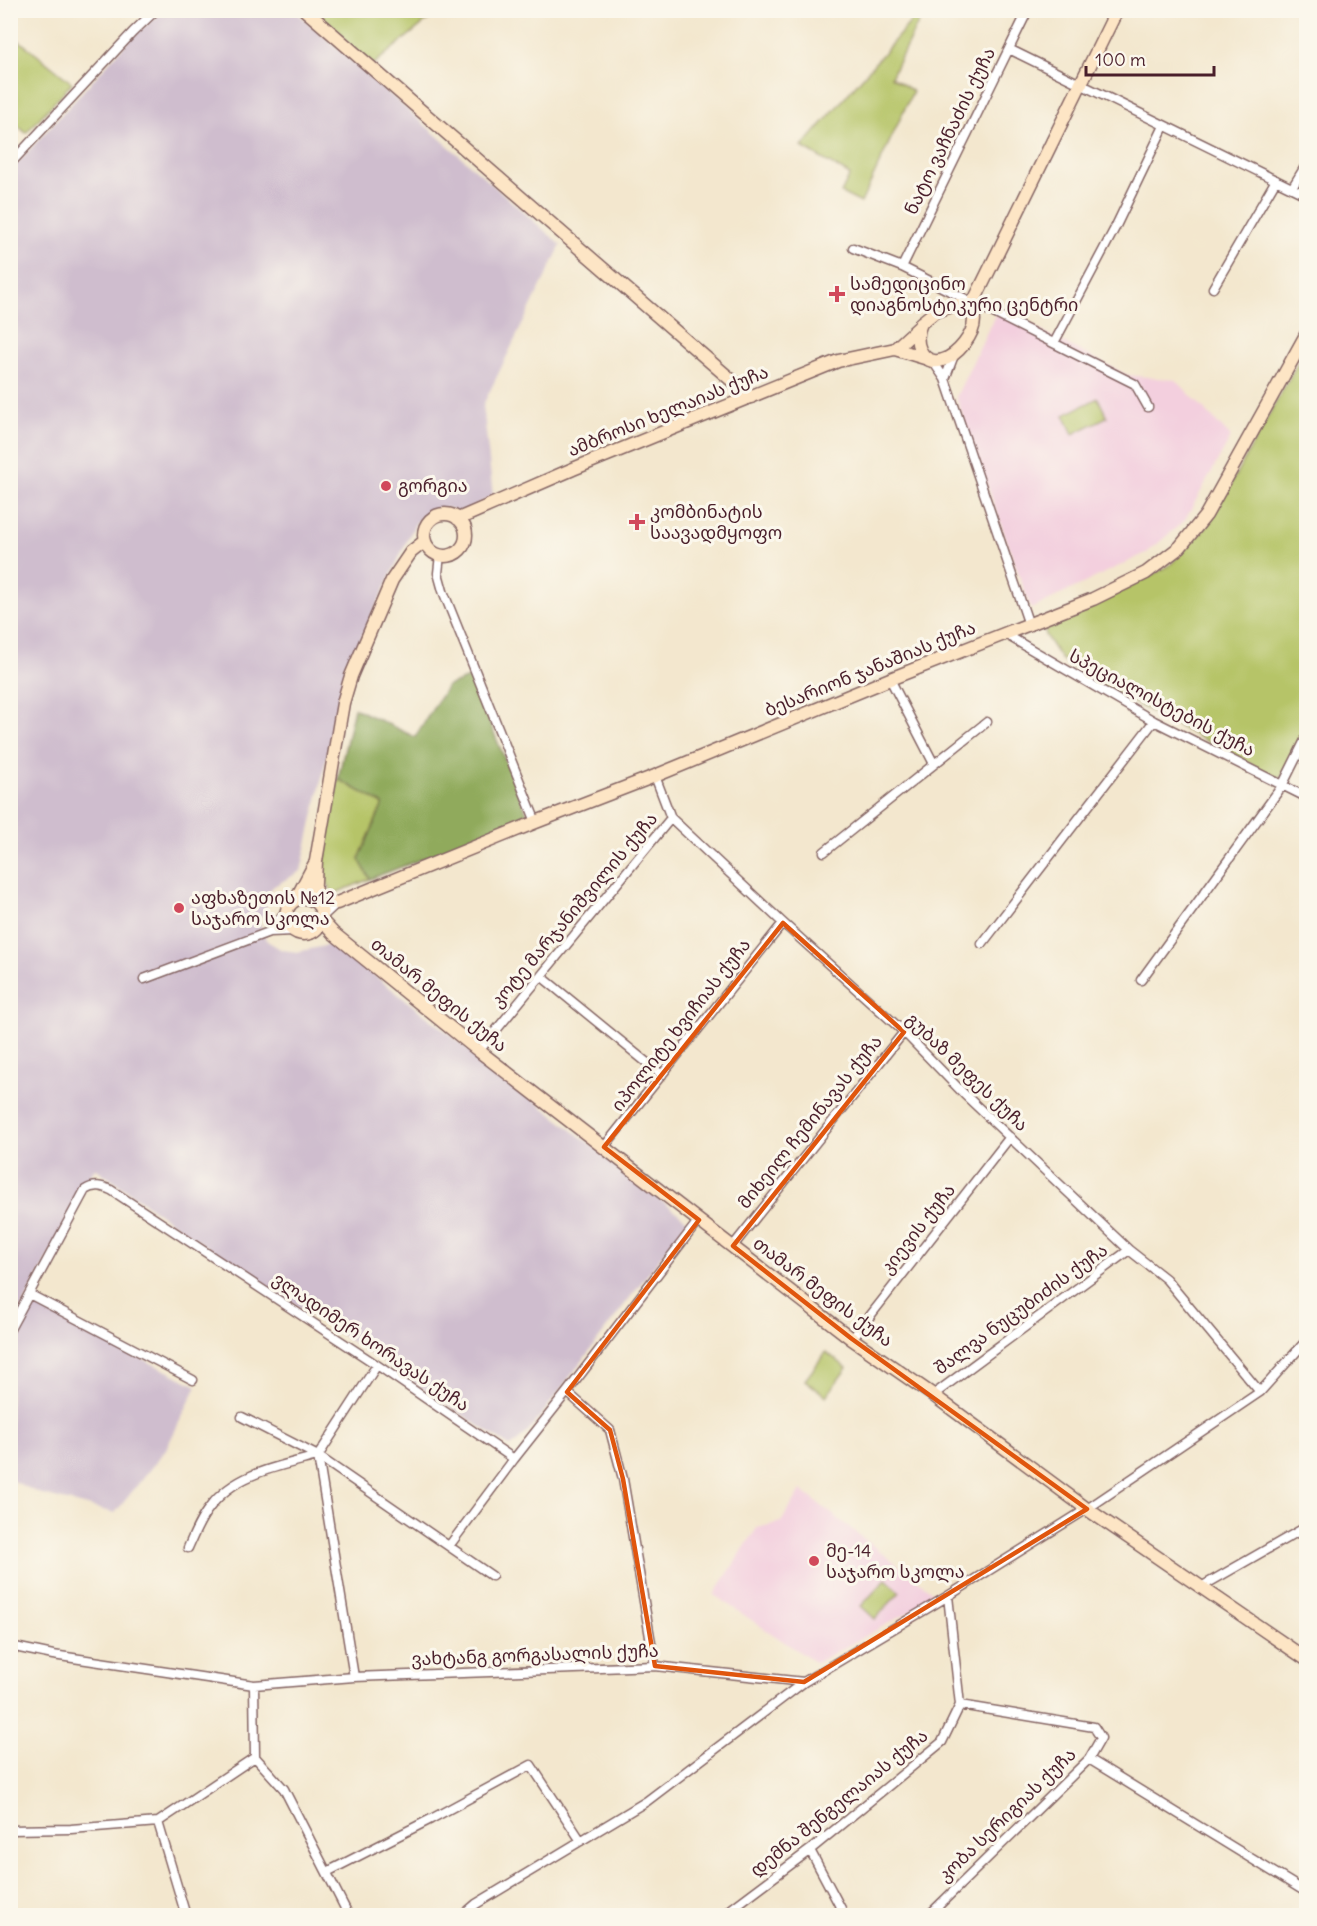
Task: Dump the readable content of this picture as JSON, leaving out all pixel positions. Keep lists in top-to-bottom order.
{
  "streets": {
    "street": [
      "ნატო ვაჩნაძის ქუჩა",
      "ამბროსი ხელაიას ქუჩა",
      "ბესარიონ ჯანაშიას ქუჩა",
      "სპეციალისტების ქუჩა",
      "კოტე მარჯანიშვილის ქუჩა",
      "თამარ მეფის ქუჩა",
      "იპოლიტე ხვიჩიას ქუჩა",
      "გუბაზ მეფეს ქუჩა",
      "მიხეილ ჩემინავას ქუჩა",
      "კიევის ქუჩა",
      "შალვა ნუცუბიძის ქუჩა",
      "ვლადიმერ ხორავას ქუჩა",
      "ვახტანგ გორგასალის ქუჩა",
      "დემნა შენგელაიას ქუჩა",
      "კობა სერიგიას ქუჩა"
    ]
  },
  "crossings": [
    ["ბესარიონ ჯანაშიას ქუჩა", "სპეციალისტების ქუჩა"],
    ["ბესარიონ ჯანაშიას ქუჩა", "გუბაზ მეფეს ქუჩა"],
    ["კოტე მარჯანიშვილის ქუჩა", "თამარ მეფის ქუჩა"],
    ["კოტე მარჯანიშვილის ქუჩა", "გუბაზ მეფეს ქუჩა"],
    ["თამარ მეფის ქუჩა", "იპოლიტე ხვიჩიას ქუჩა"],
    ["თამარ მეფის ქუჩა", "მიხეილ ჩემინავას ქუჩა"],
    ["თამარ მეფის ქუჩა", "კიევის ქუჩა"],
    ["თამარ მეფის ქუჩა", "შალვა ნუცუბიძის ქუჩა"],
    ["იპოლიტე ხვიჩიას ქუჩა", "გუბაზ მეფეს ქუჩა"],
    ["გუბაზ მეფეს ქუჩა", "მიხეილ ჩემინავას ქუჩა"],
    ["გუბაზ მეფეს ქუჩა", "კიევის ქუჩა"],
    ["გუბაზ მეფეს ქუჩა", "შალვა ნუცუბიძის ქუჩა"],
    ["დემნა შენგელაიას ქუჩა", "კობა სერიგიას ქუჩა"]
  ],
  "places": {
    "health": ["სამედიცინო დიაგნოსტიკური ცენტრი", "კომბინატის საავადმყოფო"],
    "other": ["გორგია", "აფხაზეთის №12 საჯარო სკოლა", "მე-14 საჯარო სკოლა"]
  },
  "scale_bar": "100 m"
}
